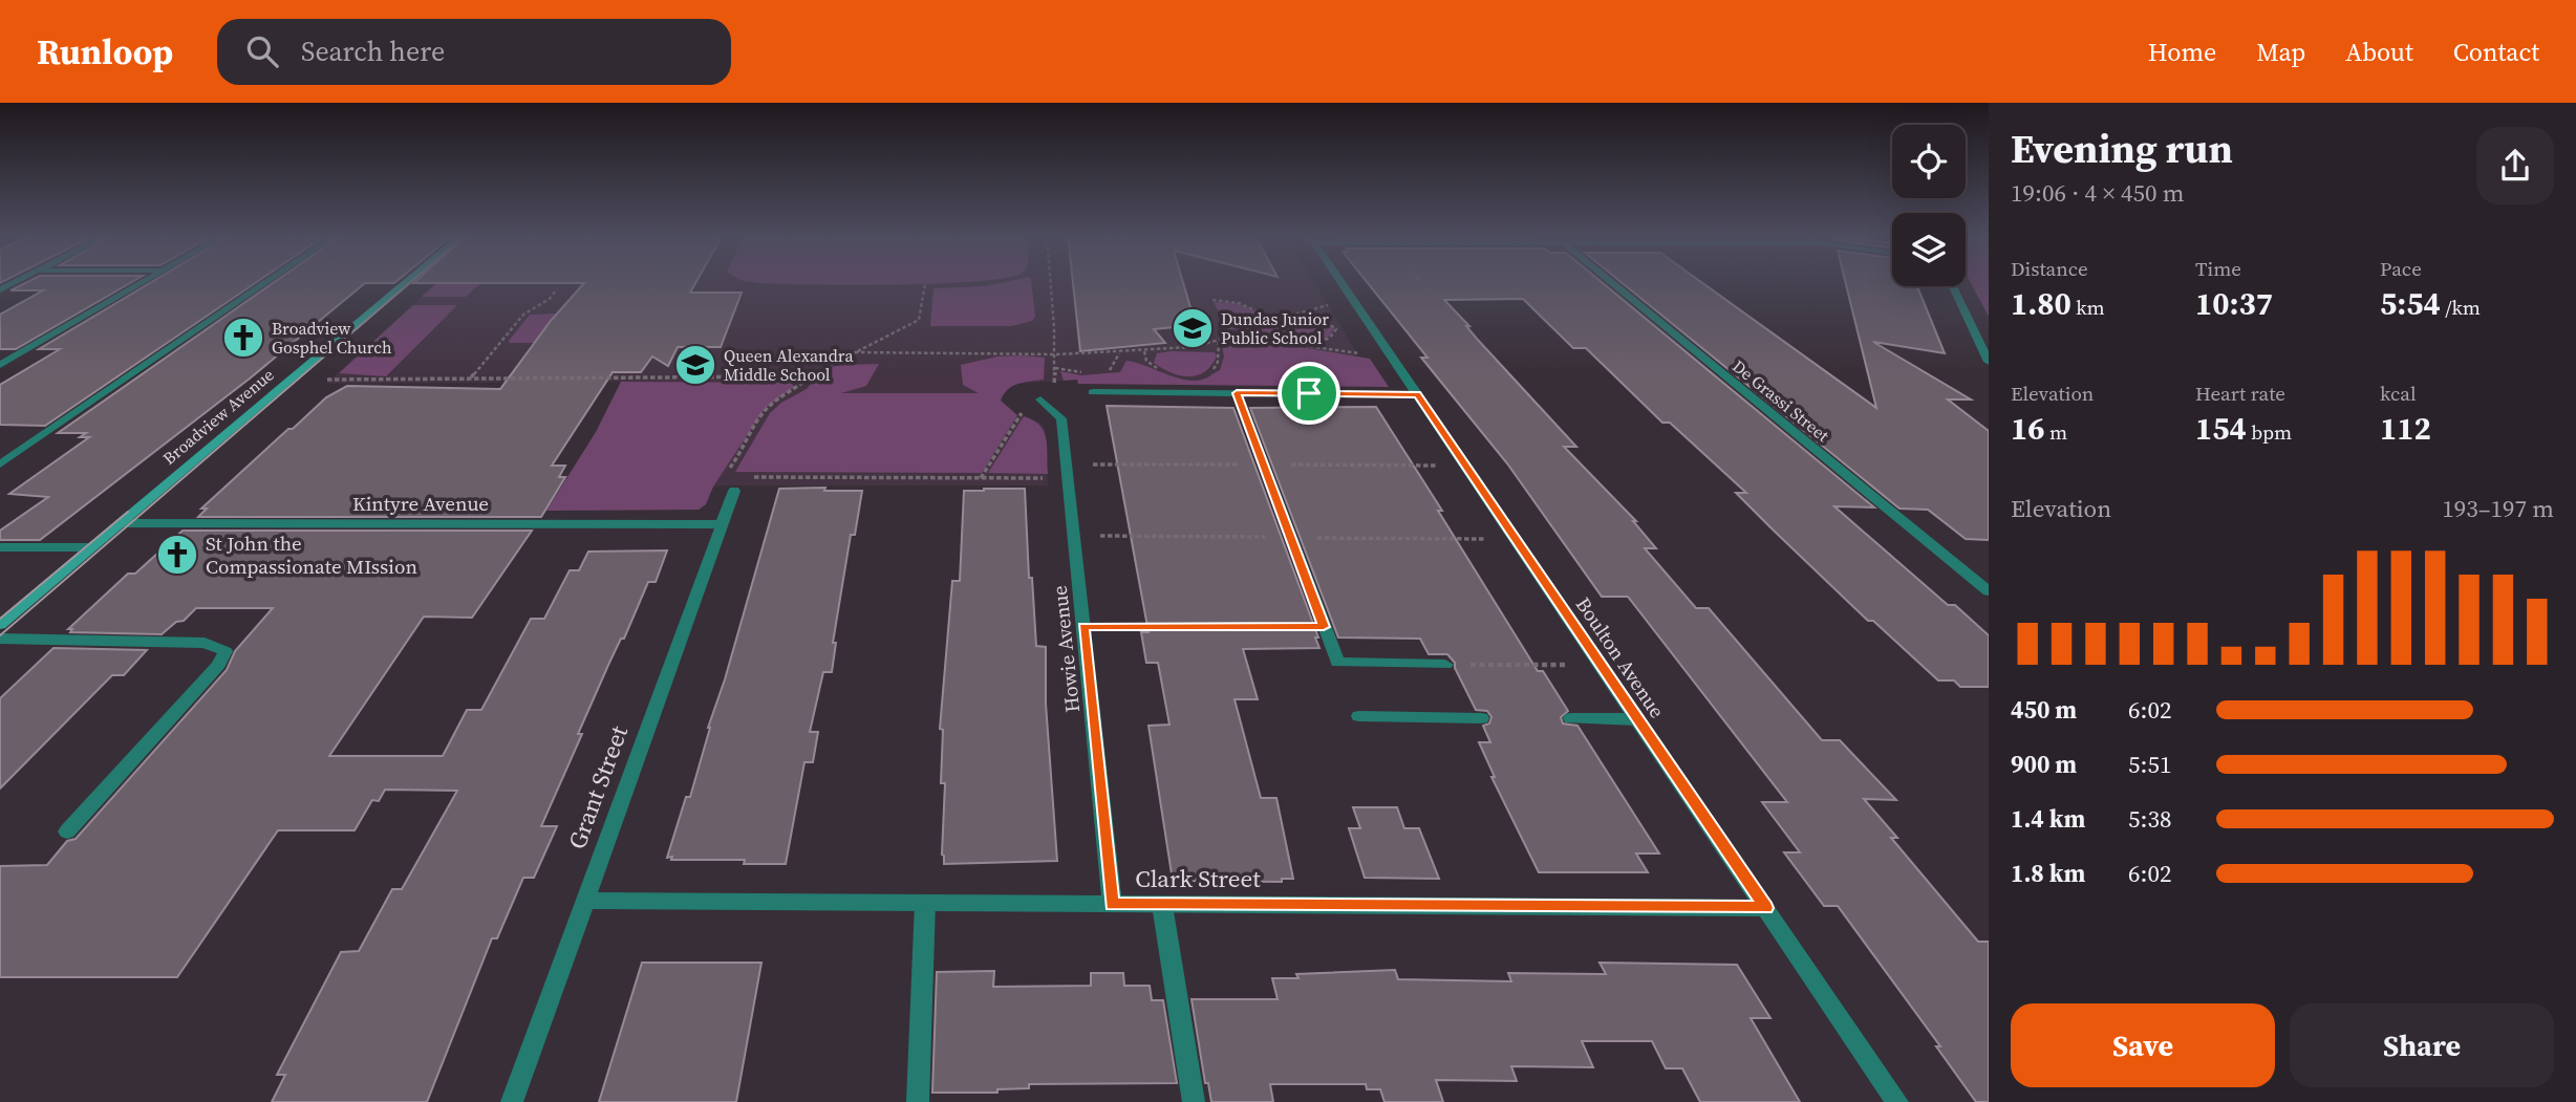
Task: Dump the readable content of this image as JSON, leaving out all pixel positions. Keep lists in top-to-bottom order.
{
  "streets": {
    "main road": ["Broadview Avenue"],
    "street": [
      "De Grassi Street",
      "Kintyre Avenue",
      "Howie Avenue",
      "Boulton Avenue",
      "Grant Street",
      "Clark Street"
    ]
  },
  "crossings": [
    ["Broadview Avenue", "Kintyre Avenue"],
    ["Kintyre Avenue", "Grant Street"],
    ["Howie Avenue", "Clark Street"],
    ["Boulton Avenue", "Clark Street"],
    ["Grant Street", "Clark Street"]
  ],
  "places": {
    "school or university": ["Dundas Junior Public School", "Queen Alexandra Middle School"],
    "church": ["Broadview Gosphel Church", "St John the Compassionate MIssion"]
  },
  "page": {
    "header": "Runloop",
    "search": "Search here",
    "nav": [
      "Home",
      "Map",
      "About",
      "Contact"
    ],
    "heading": ["Evening run", "19:06 · 4 × 450 m"],
    "stats": [
      ["Distance", "1.80 km"],
      ["Time", "10:37"],
      ["Pace", "5:54 /km"],
      ["Elevation", "16 m"],
      ["Heart rate", "154 bpm"],
      ["kcal", "112"]
    ],
    "chart": ["Elevation", "193–197 m"],
    "list": [
      {
        "name": "450 m",
        "note": "6:02"
      },
      {
        "name": "900 m",
        "note": "5:51"
      },
      {
        "name": "1.4 km",
        "note": "5:38"
      },
      {
        "name": "1.8 km",
        "note": "6:02"
      }
    ],
    "buttons": ["Save", "Share"]
  }
}
